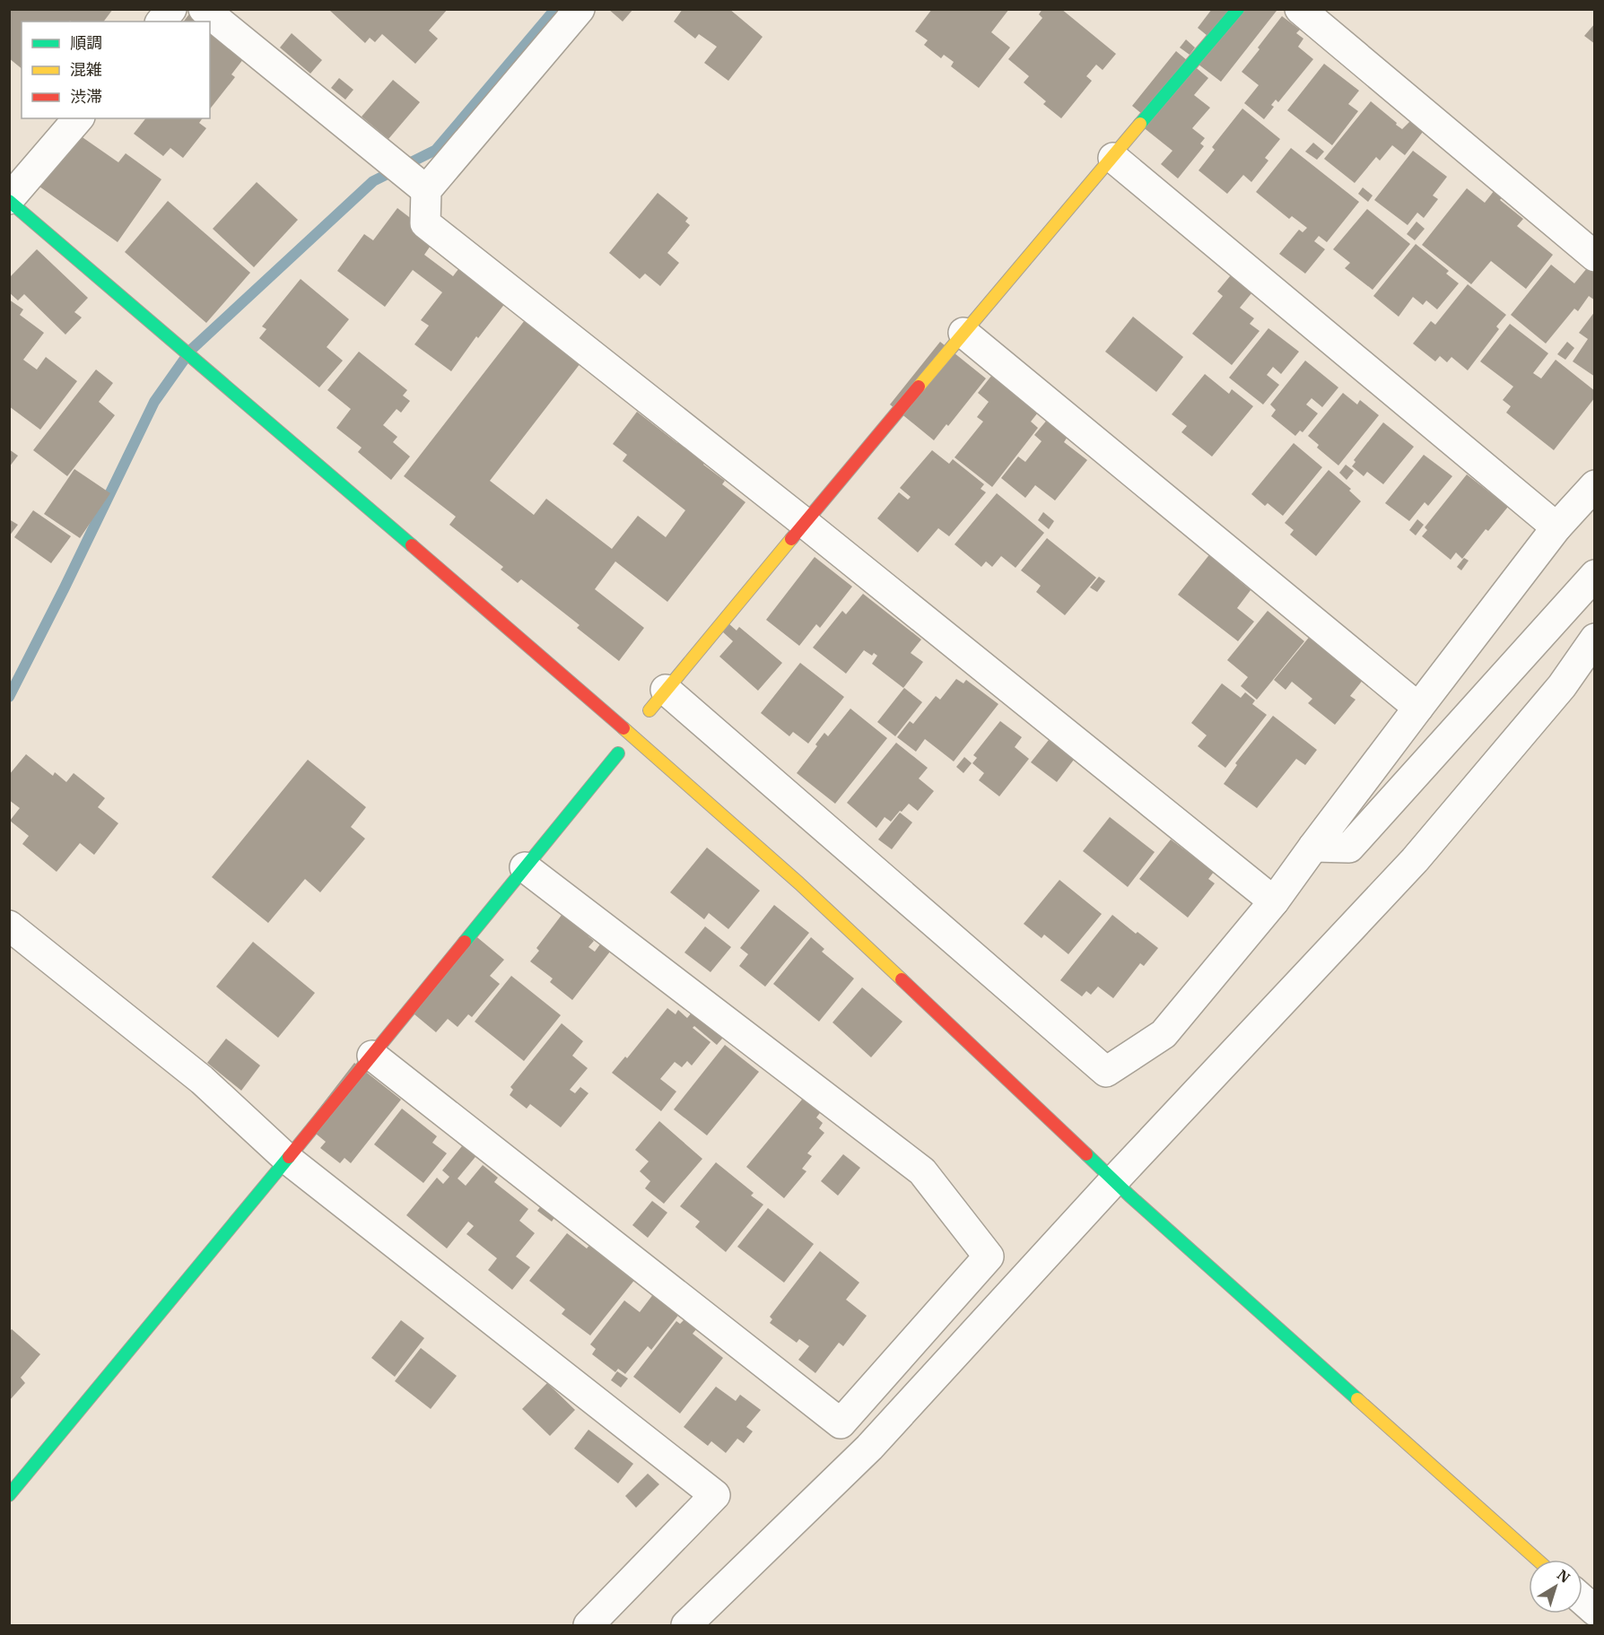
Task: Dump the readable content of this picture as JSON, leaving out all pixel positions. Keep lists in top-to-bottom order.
{
  "legend": ["順調", "混雑", "渋滞"],
  "north": "top right"
}
